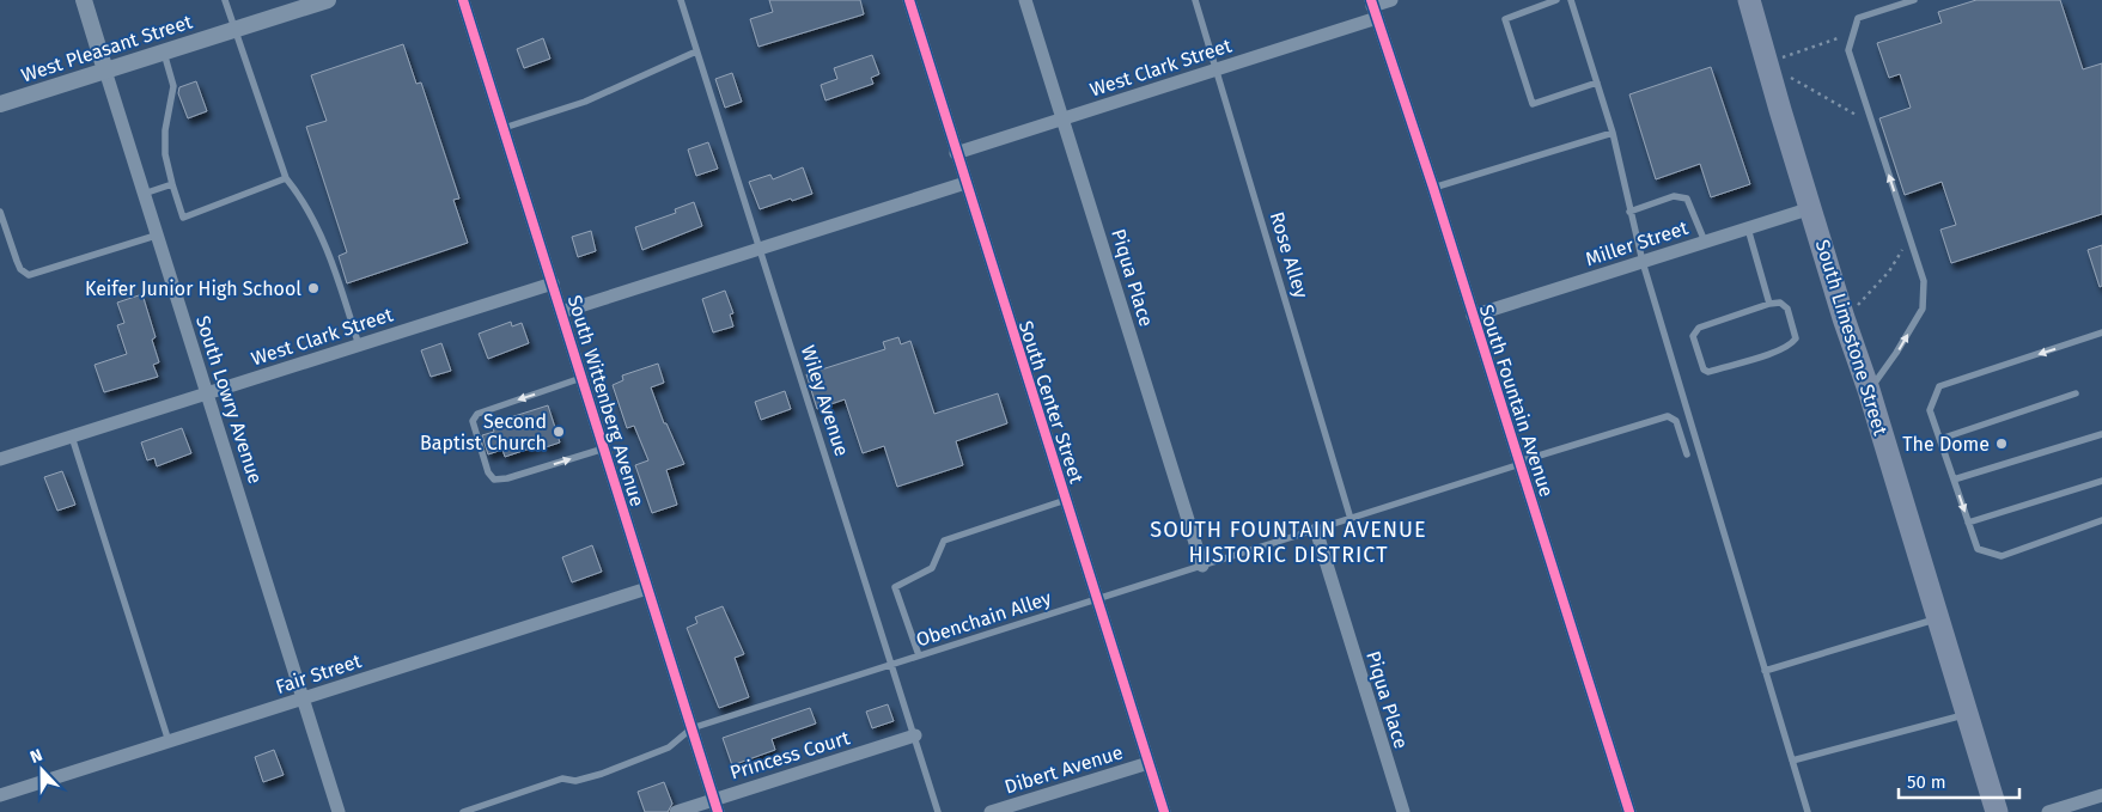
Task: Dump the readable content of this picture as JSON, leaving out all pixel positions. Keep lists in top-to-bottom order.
{
  "streets": {
    "main road": ["South Limestone Street"],
    "street": [
      "West Pleasant Street",
      "West Clark Street",
      "Miller Street",
      "Piqua Place",
      "South Lowry Avenue",
      "South Wittenberg Avenue",
      "South Fountain Avenue",
      "South Center Street",
      "Fair Street",
      "Princess Court",
      "Dibert Avenue"
    ],
    "lane": ["Rose Alley", "Wiley Avenue", "Obenchain Alley"]
  },
  "crossings": [
    ["West Pleasant Street", "South Lowry Avenue"],
    ["West Clark Street", "Rose Alley"],
    ["West Clark Street", "Piqua Place"],
    ["West Clark Street", "South Lowry Avenue"],
    ["West Clark Street", "South Wittenberg Avenue"],
    ["West Clark Street", "South Fountain Avenue"],
    ["West Clark Street", "South Center Street"],
    ["Miller Street", "South Limestone Street"],
    ["Miller Street", "South Fountain Avenue"],
    ["Rose Alley", "Obenchain Alley"],
    ["Piqua Place", "Obenchain Alley"],
    ["South Lowry Avenue", "Fair Street"],
    ["South Wittenberg Avenue", "Obenchain Alley"],
    ["South Wittenberg Avenue", "Fair Street"],
    ["South Wittenberg Avenue", "Princess Court"],
    ["Wiley Avenue", "Obenchain Alley"],
    ["Wiley Avenue", "Princess Court"],
    ["South Fountain Avenue", "Obenchain Alley"],
    ["South Center Street", "Obenchain Alley"],
    ["South Center Street", "Dibert Avenue"]
  ],
  "districts": ["SOUTH FOUNTAIN AVENUE HISTORIC DISTRICT"],
  "places": ["Keifer Junior High School", "Second Baptist Church", "The Dome"],
  "scale_bar": "50 m",
  "north": "top"
}
